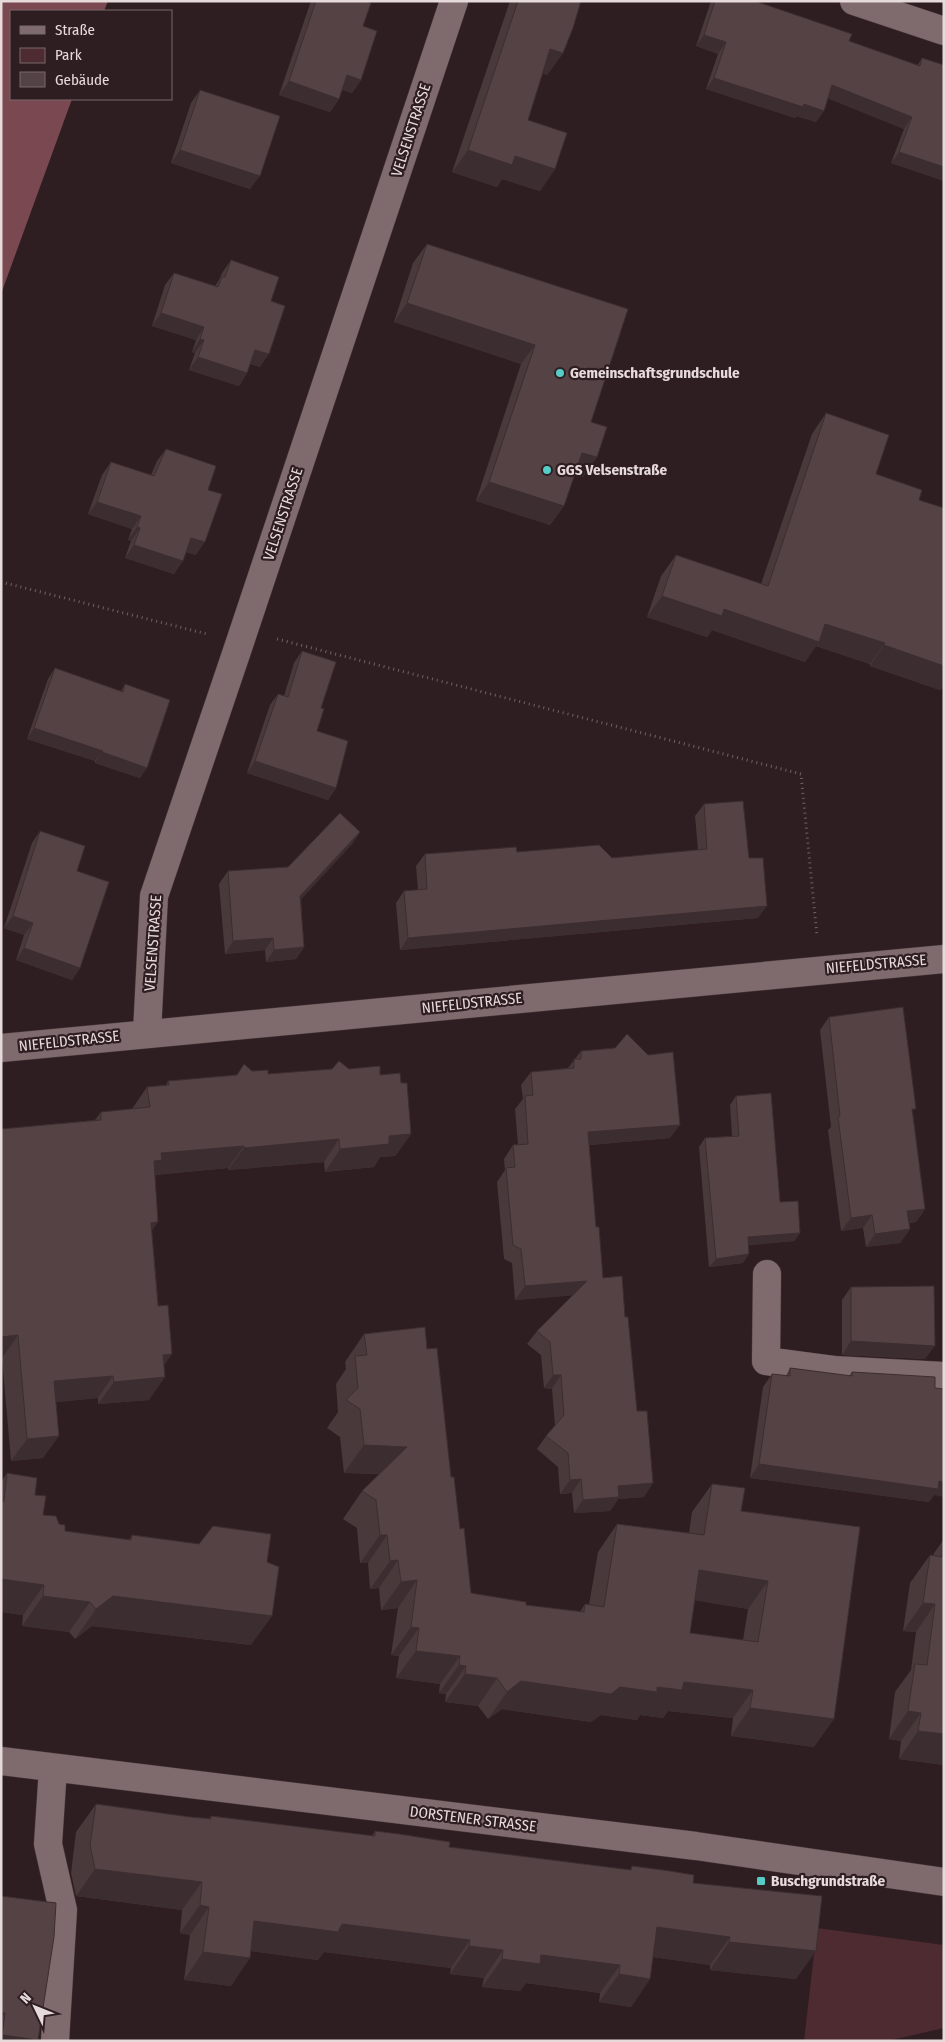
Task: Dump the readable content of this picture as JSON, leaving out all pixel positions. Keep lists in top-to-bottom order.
{
  "streets": {
    "street": ["VELSENSTRASSE", "NIEFELDSTRASSE", "DORSTENER STRASSE"]
  },
  "crossings": [
    ["VELSENSTRASSE", "NIEFELDSTRASSE"]
  ],
  "places": {
    "other": ["Gemeinschaftsgrundschule", "GGS Velsenstraße"],
    "transit": ["Buschgrundstraße"]
  },
  "legend": ["Straße", "Park", "Gebäude"],
  "north": "top left"
}
